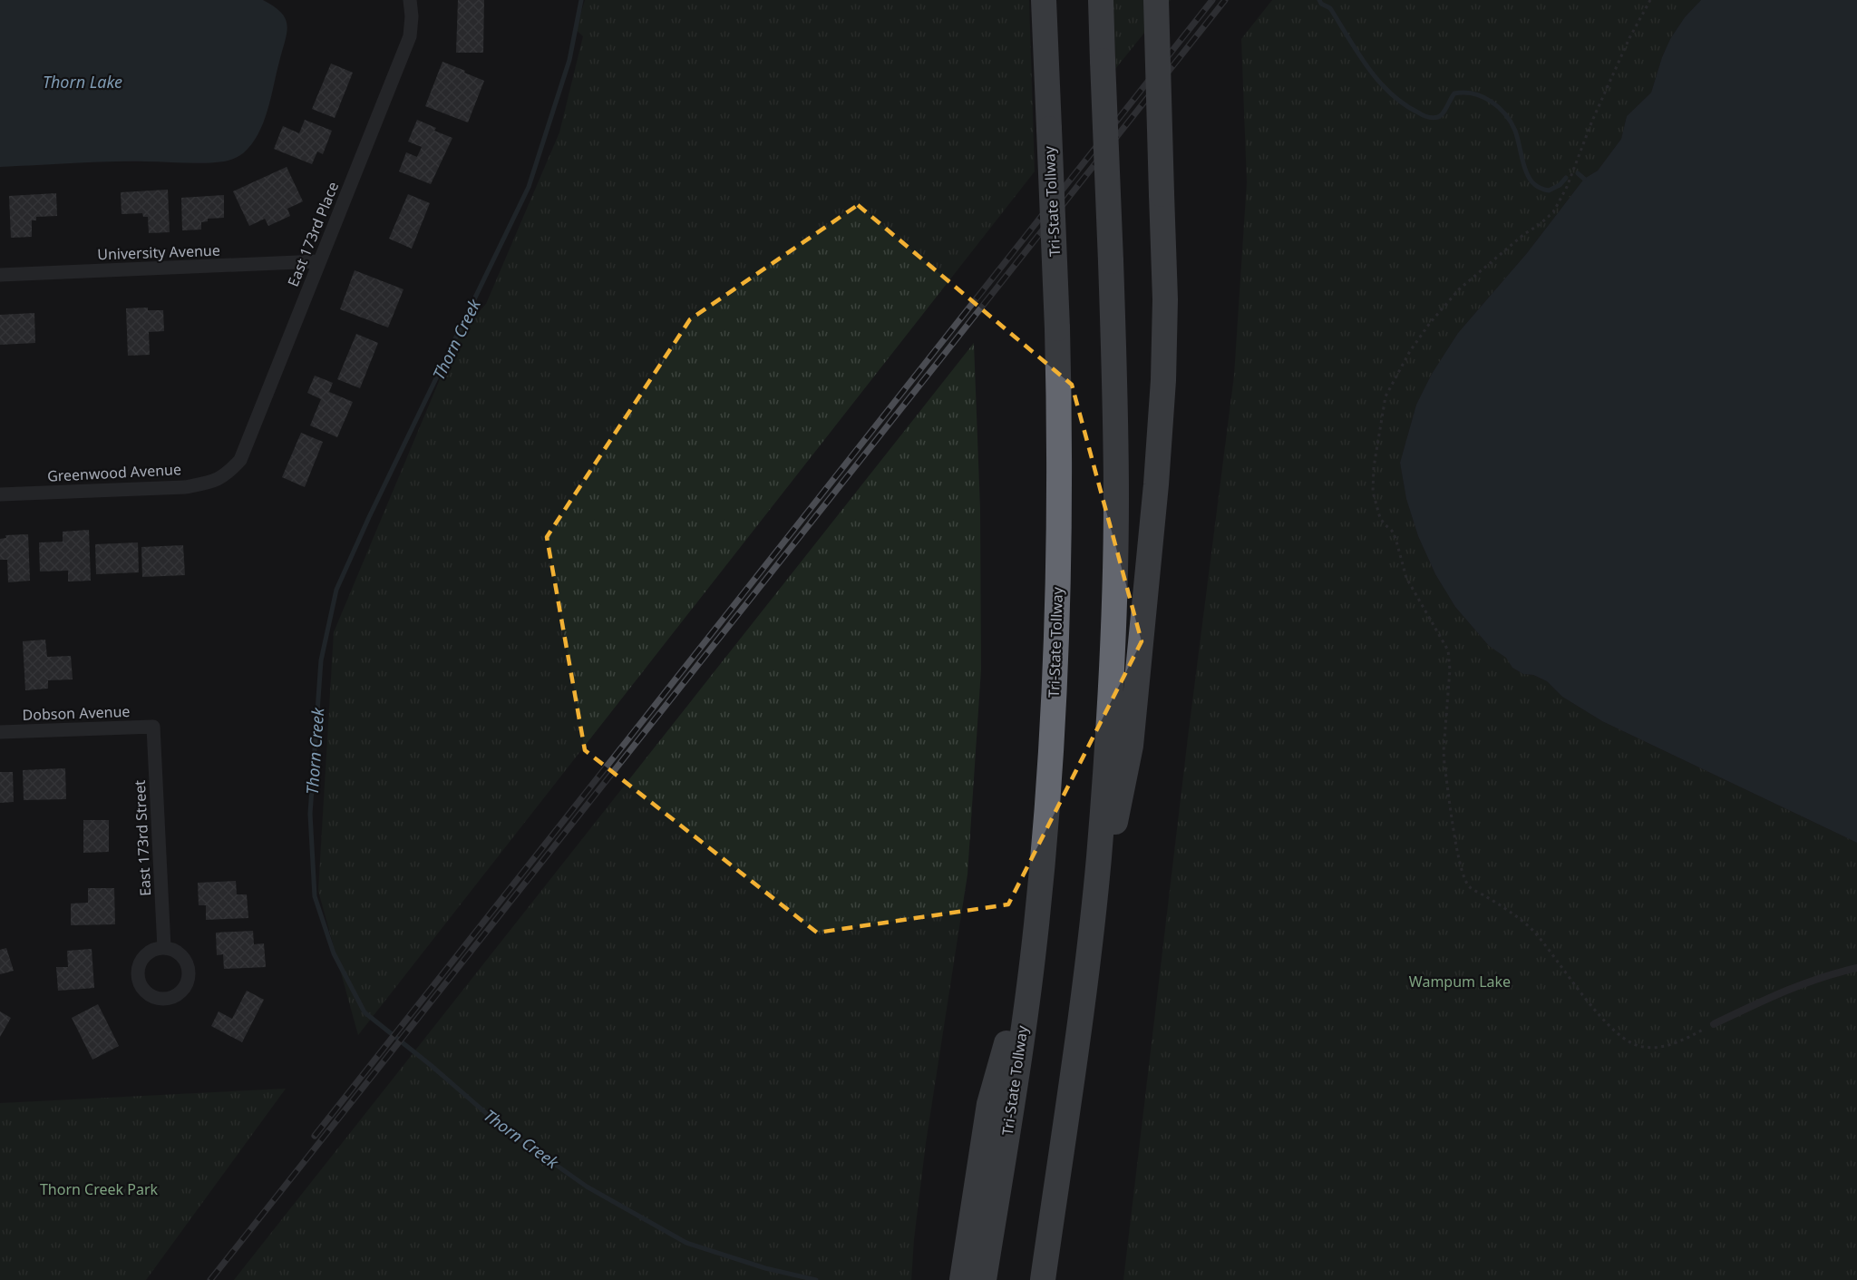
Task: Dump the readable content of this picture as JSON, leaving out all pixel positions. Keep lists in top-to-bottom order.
{
  "streets": {
    "highway": ["Tri-State Tollway"],
    "street": [
      "East 173rd Place",
      "University Avenue",
      "Greenwood Avenue",
      "Dobson Avenue",
      "East 173rd Street"
    ]
  },
  "crossings": [
    ["East 173rd Place", "University Avenue"],
    ["East 173rd Place", "Greenwood Avenue"],
    ["Dobson Avenue", "East 173rd Street"]
  ],
  "water": ["Thorn Lake", "Thorn Creek"],
  "parks": ["Wampum Lake", "Thorn Creek Park"]
}
